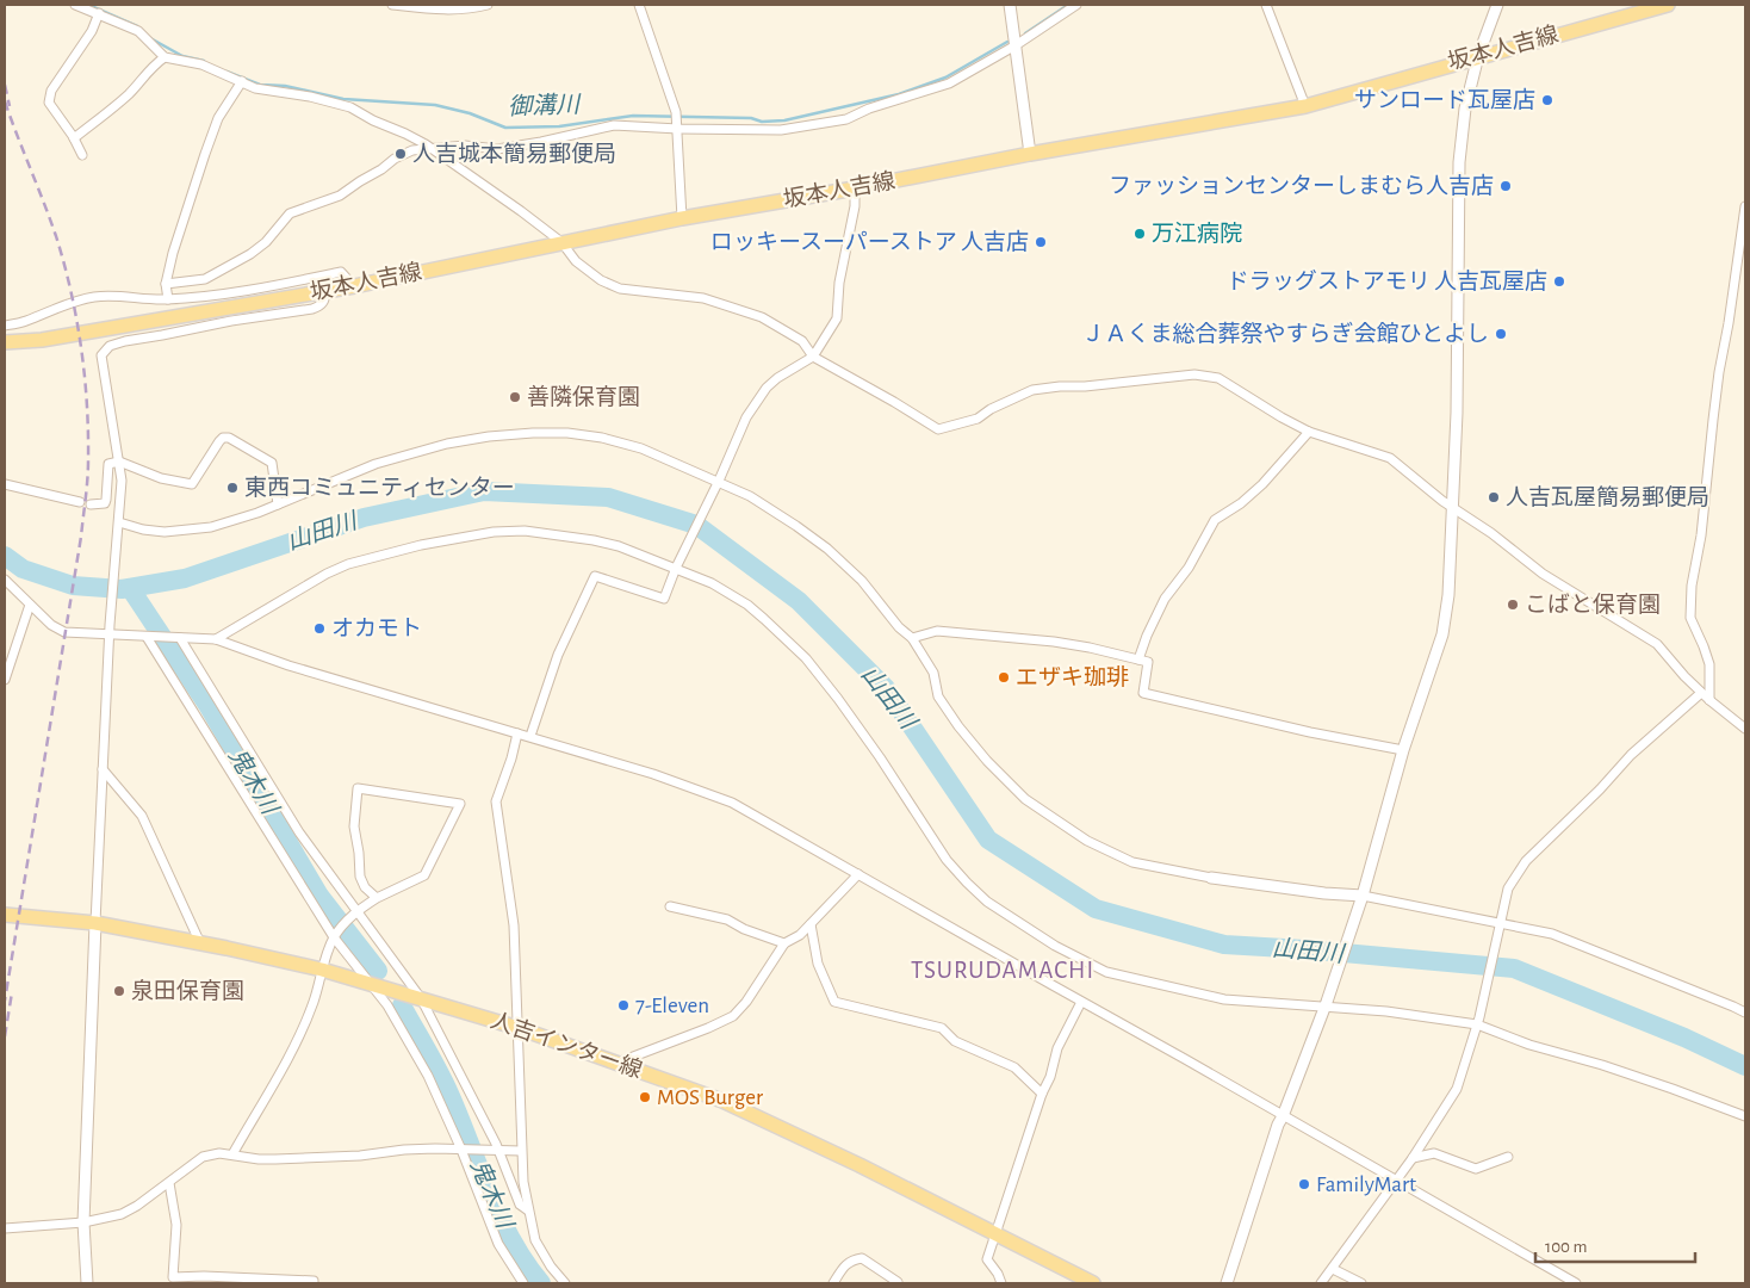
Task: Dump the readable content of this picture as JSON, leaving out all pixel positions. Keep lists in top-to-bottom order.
{
  "streets": {
    "main road": ["坂本人吉線", "人吉インター線"]
  },
  "districts": ["TSURUDAMACHI"],
  "water": ["御溝川", "山田川", "鬼木川"],
  "places": [
    "サンロード瓦屋店",
    "人吉城本簡易郵便局",
    "ファッションセンターしまむら人吉店",
    "万江病院",
    "ロッキースーパーストア 人吉店",
    "ドラッグストアモリ 人吉瓦屋店",
    "ＪＡくま総合葬祭やすらぎ会館ひとよし",
    "善隣保育園",
    "東西コミュニティセンター",
    "人吉瓦屋簡易郵便局",
    "こばと保育園",
    "オカモト",
    "エザキ珈琲",
    "泉田保育園",
    "7-Eleven",
    "MOS Burger",
    "FamilyMart"
  ],
  "scale_bar": "100 m"
}
